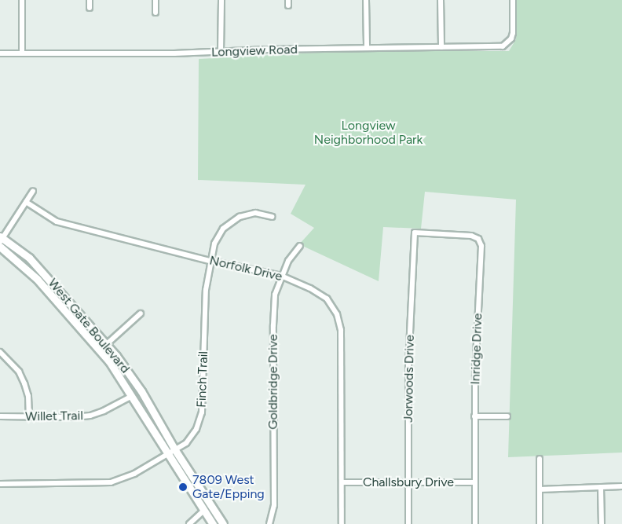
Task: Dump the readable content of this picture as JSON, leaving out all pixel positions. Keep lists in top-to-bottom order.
{
  "streets": {
    "main road": ["West Gate Boulevard"],
    "street": [
      "Longview Road",
      "Norfolk Drive",
      "Inridge Drive",
      "Jorwoods Drive",
      "Finch Trail",
      "Goldbridge Drive",
      "Willet Trail",
      "Challsbury Drive"
    ]
  },
  "crossings": [
    ["Norfolk Drive", "Finch Trail"],
    ["Norfolk Drive", "Goldbridge Drive"],
    ["Norfolk Drive", "Challsbury Drive"],
    ["West Gate Boulevard", "Finch Trail"],
    ["West Gate Boulevard", "Willet Trail"],
    ["Inridge Drive", "Jorwoods Drive"],
    ["Inridge Drive", "Challsbury Drive"],
    ["Jorwoods Drive", "Challsbury Drive"]
  ],
  "parks": ["Longview Neighborhood Park"],
  "places": ["7809 West Gate/Epping"]
}
